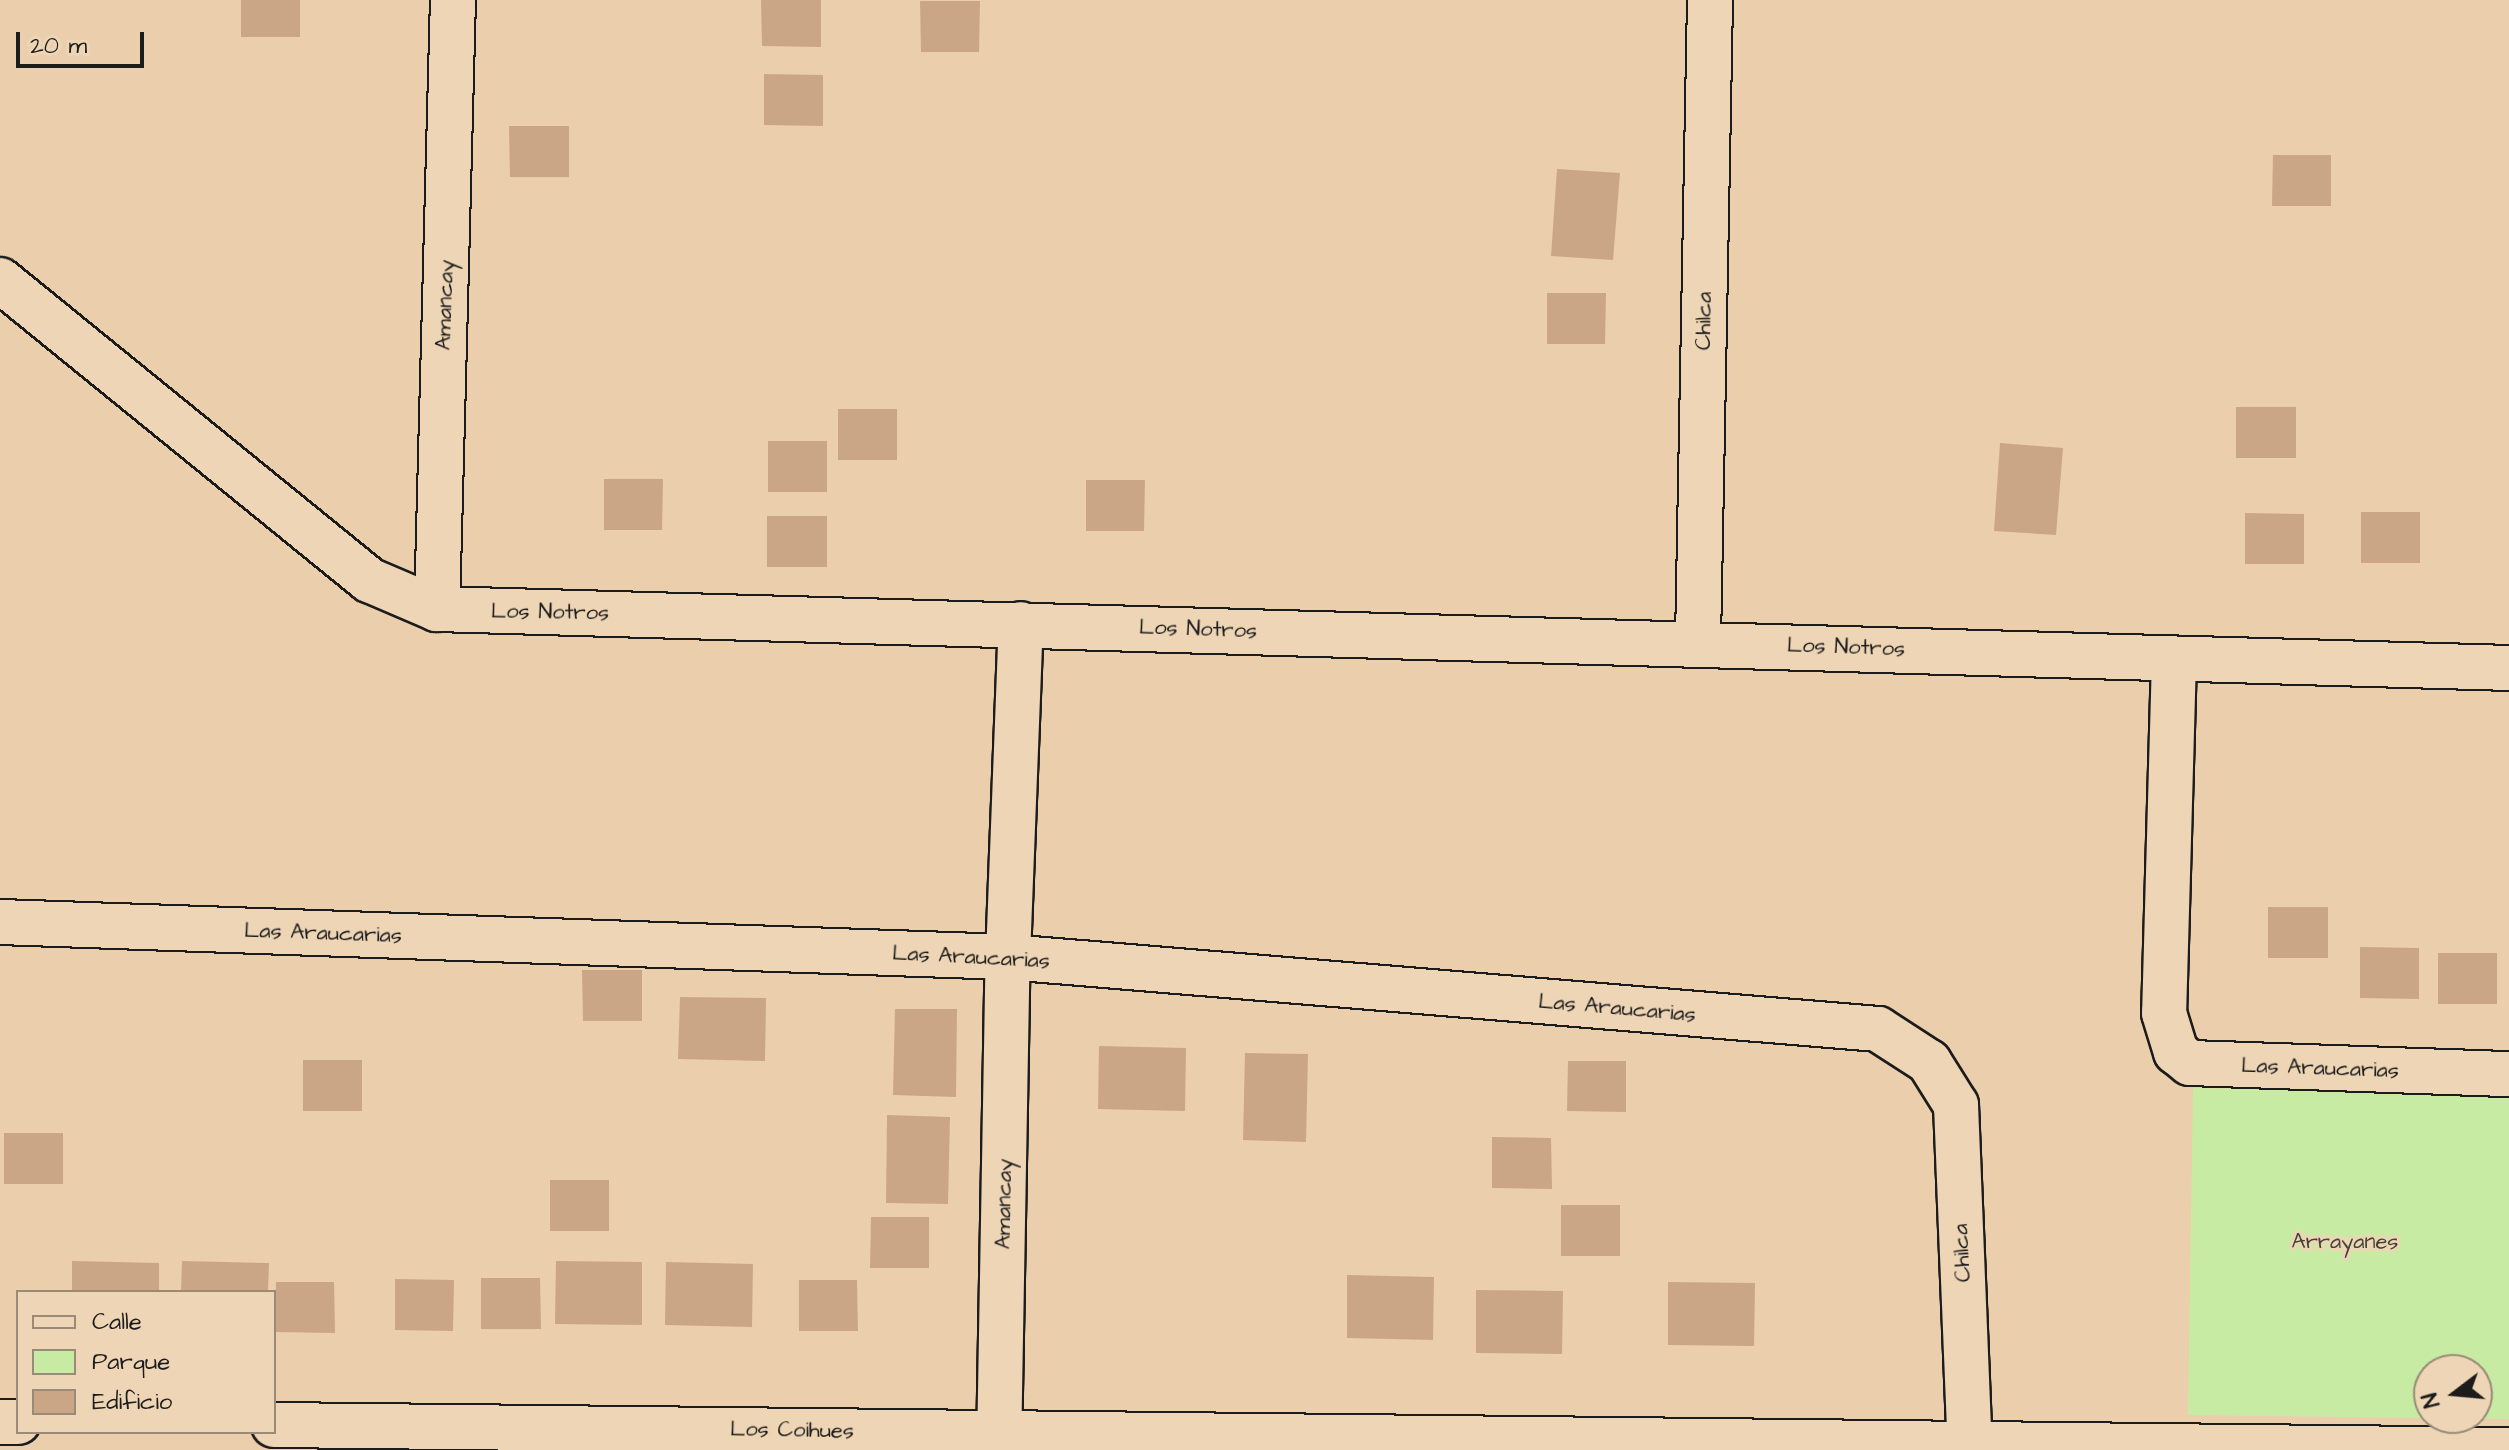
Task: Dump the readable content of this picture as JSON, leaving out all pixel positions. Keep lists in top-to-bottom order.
{
  "streets": {
    "street": [
      "Amancay",
      "Chilca",
      "Los Notros",
      "Las Araucarias",
      "Los Coihues"
    ]
  },
  "crossings": [
    ["Amancay", "Los Notros"],
    ["Amancay", "Las Araucarias"],
    ["Amancay", "Los Coihues"],
    ["Chilca", "Los Notros"],
    ["Chilca", "Las Araucarias"],
    ["Chilca", "Los Coihues"],
    ["Los Notros", "Las Araucarias"]
  ],
  "parks": ["Arrayanes"],
  "legend": ["Calle", "Parque", "Edificio"],
  "scale_bar": "20 m",
  "north": "left"
}
